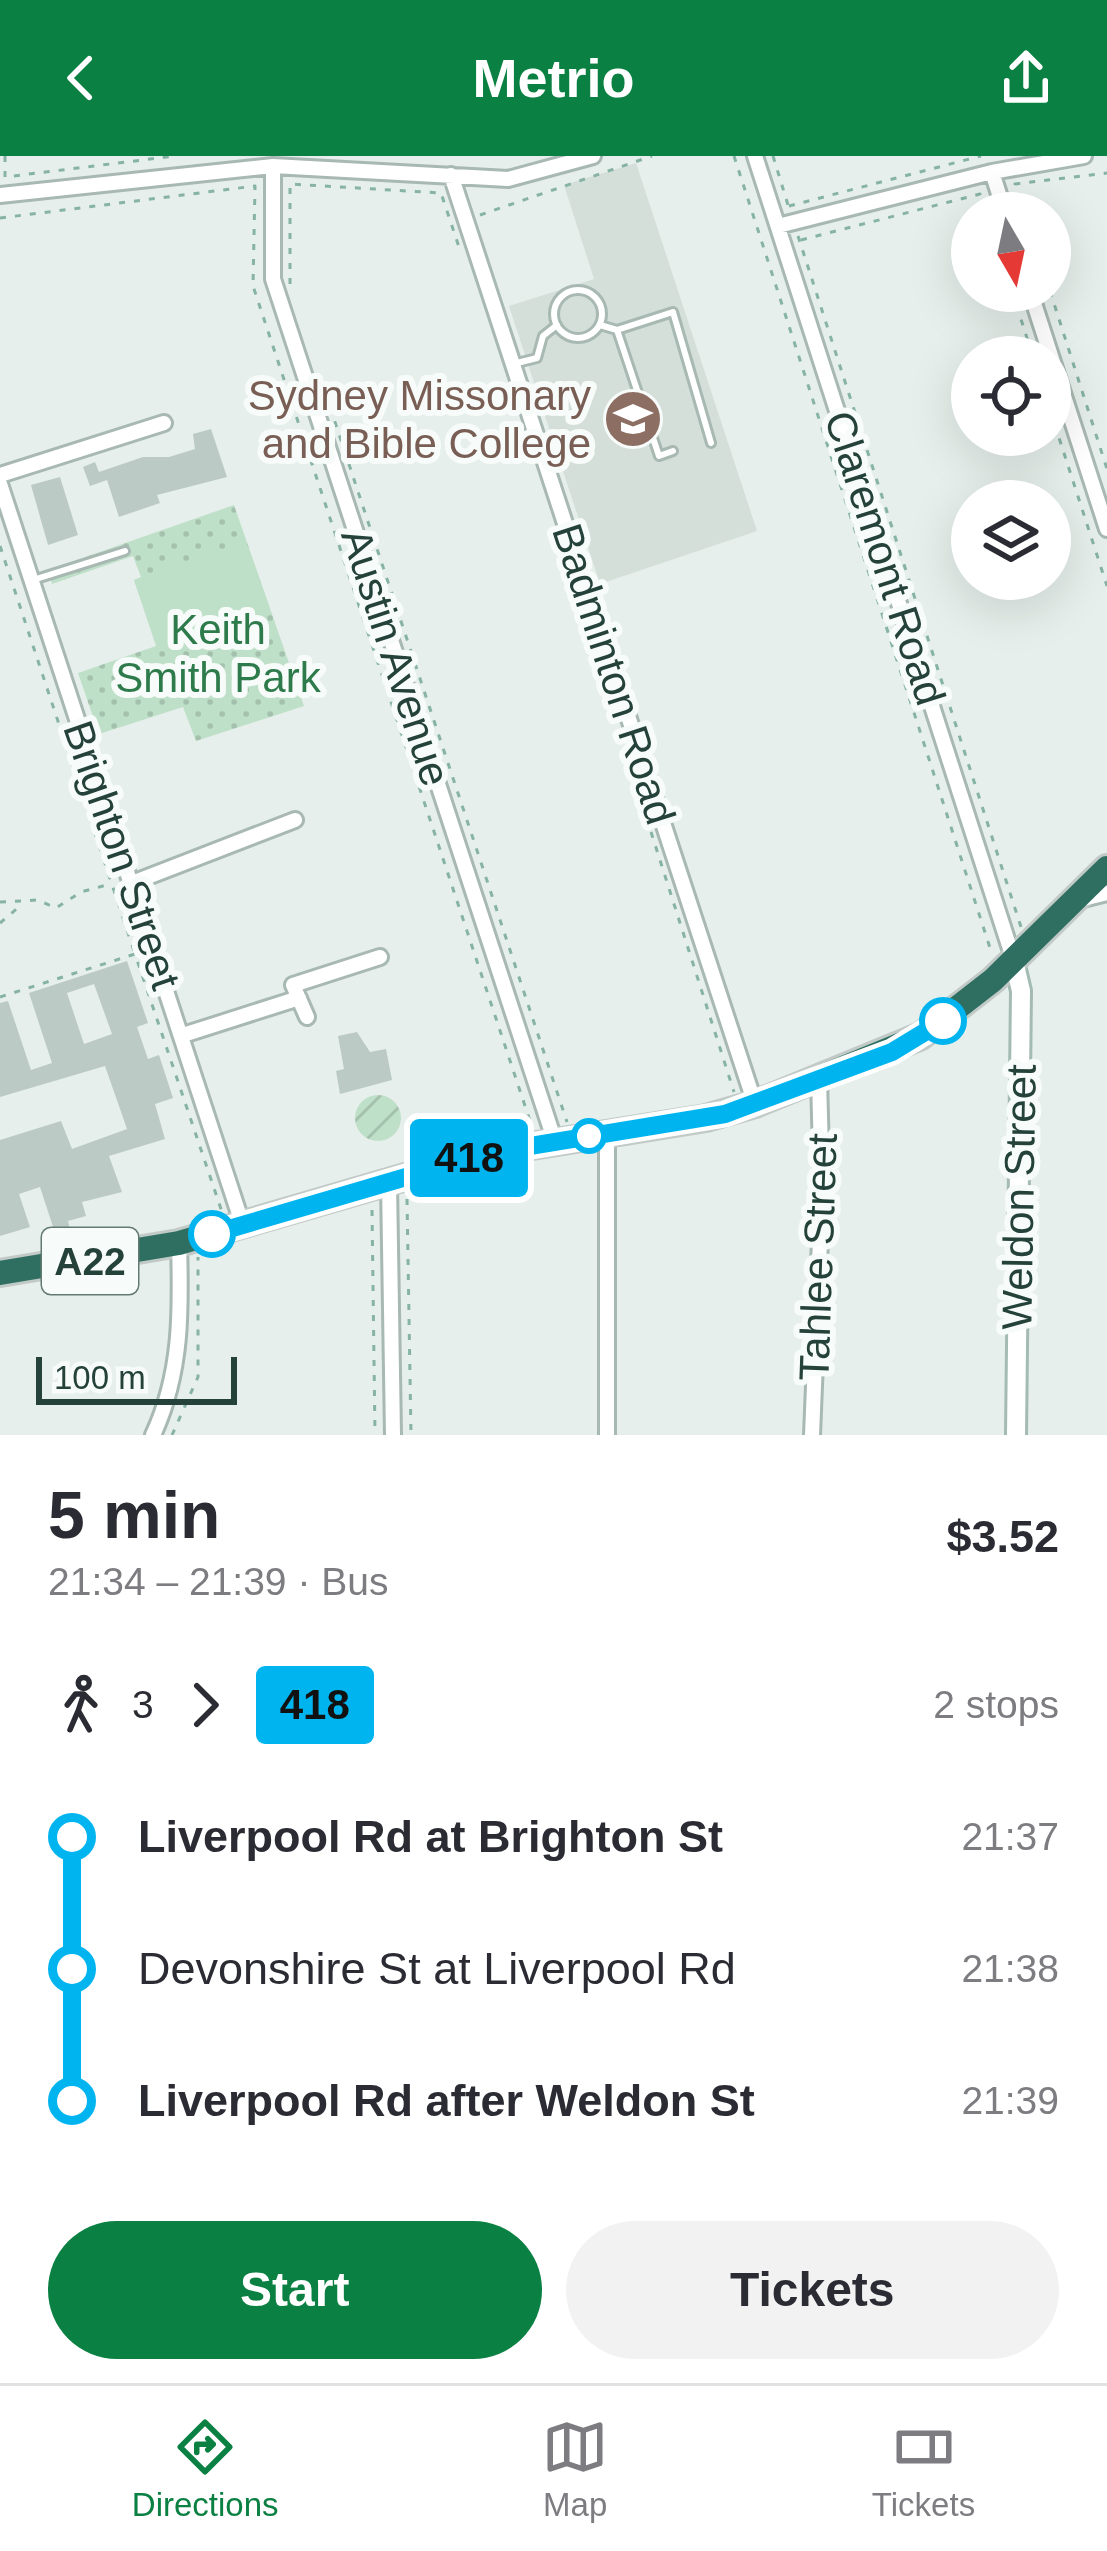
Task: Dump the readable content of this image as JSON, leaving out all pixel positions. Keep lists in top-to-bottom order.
{
  "streets": {
    "highway": ["A22"],
    "street": [
      "Claremont Road",
      "Austin Avenue",
      "Badminton Road",
      "Brighton Street",
      "Weldon Street",
      "Tahlee Street"
    ]
  },
  "crossings": [
    ["Claremont Road", "Weldon Street"],
    ["Claremont Road", "A22"],
    ["Austin Avenue", "A22"],
    ["Badminton Road", "A22"],
    ["Brighton Street", "A22"],
    ["Weldon Street", "A22"],
    ["Tahlee Street", "A22"]
  ],
  "parks": ["Keith Smith Park"],
  "places": {
    "school or university": ["Sydney Missonary and Bible College"]
  },
  "lines": ["bus line 418"],
  "scale_bar": "100 m",
  "north": "bottom",
  "page": {
    "header": "Metrio",
    "on_map": "418",
    "scale": "100 m",
    "heading": ["5 min", "21:34 – 21:39 · Bus", "$3.52"],
    "legs": ["3", "418", "2 stops"],
    "list": [
      {
        "name": "Liverpool Rd at Brighton St",
        "value": "21:37"
      },
      {
        "name": "Devonshire St at Liverpool Rd",
        "value": "21:38"
      },
      {
        "name": "Liverpool Rd after Weldon St",
        "value": "21:39"
      }
    ],
    "buttons": ["Start", "Tickets"],
    "tabs": ["Directions", "Map", "Tickets"]
  }
}
